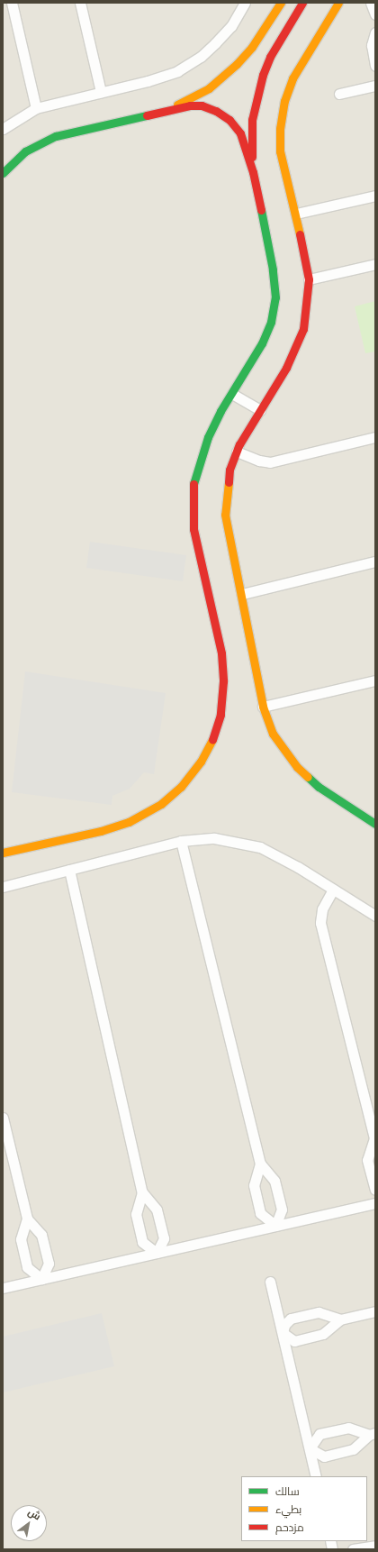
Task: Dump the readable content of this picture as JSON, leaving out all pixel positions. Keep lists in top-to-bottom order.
{
  "legend": ["سالك", "بطيء", "مزدحم"],
  "north": "top right"
}
